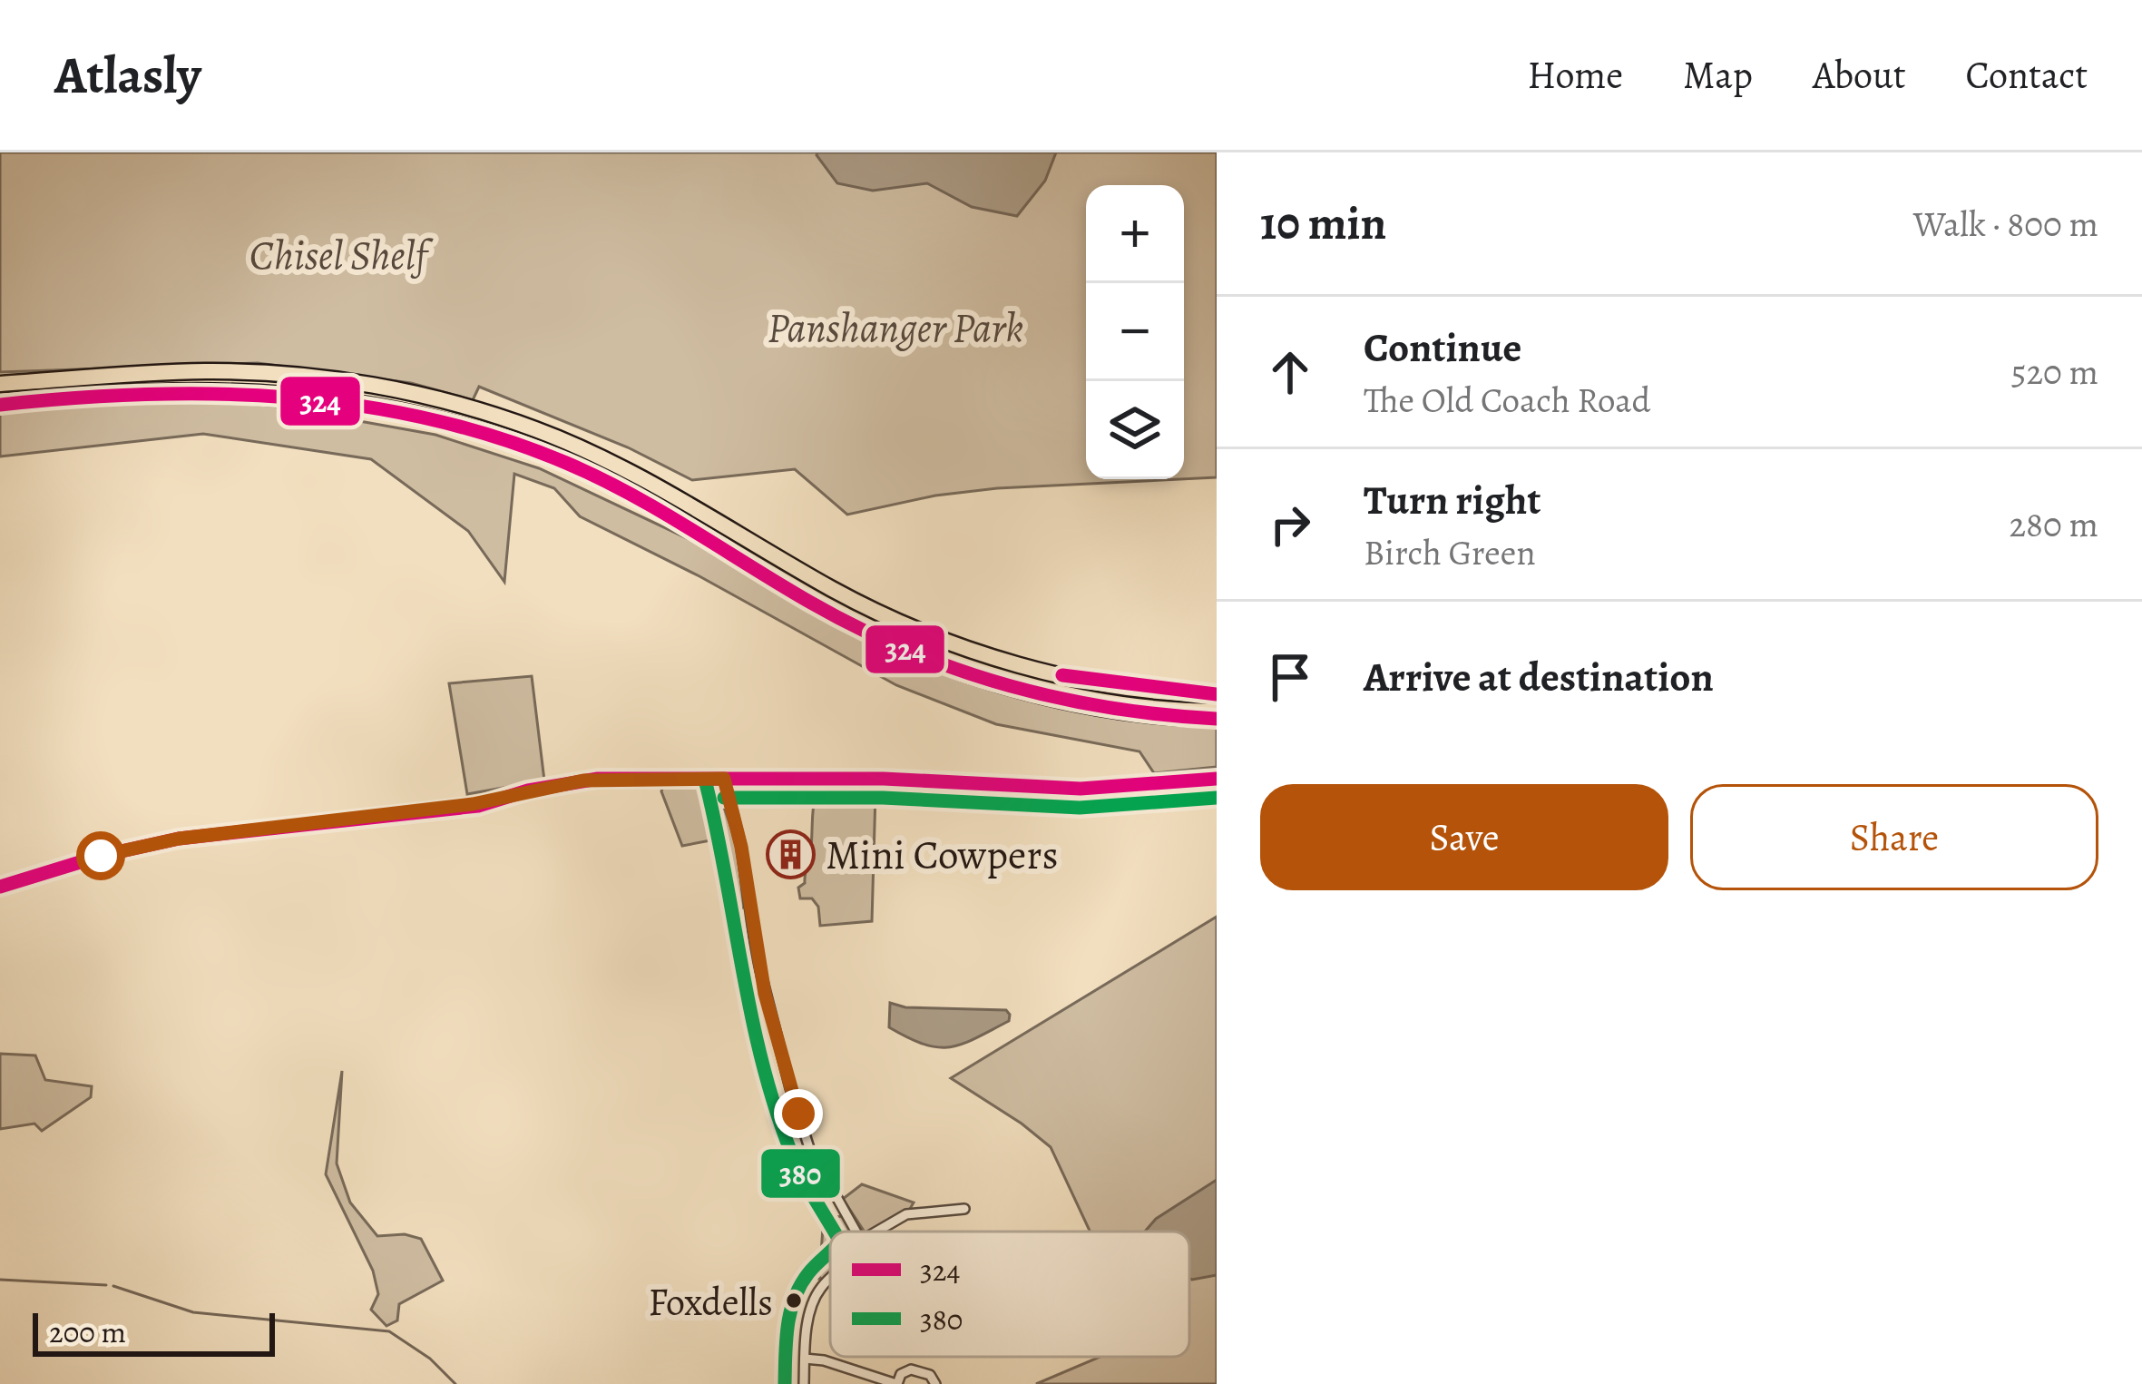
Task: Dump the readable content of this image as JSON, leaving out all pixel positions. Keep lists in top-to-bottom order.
{
  "parks": ["Chisel Shelf", "Panshanger Park"],
  "places": {
    "building": ["Mini Cowpers"],
    "other": ["Foxdells"]
  },
  "lines": ["transit line 324", "transit line 380"],
  "legend": ["324", "380"],
  "scale_bar": "200 m",
  "page": {
    "header": "Atlasly",
    "nav": [
      "Home",
      "Map",
      "About",
      "Contact"
    ],
    "heading": ["10 min", "Walk · 800 m"],
    "map_buttons": ["+", "−"],
    "list": [
      ["Continue", "The Old Coach Road", "520 m"],
      ["Turn right", "Birch Green", "280 m"],
      "Arrive at destination"
    ],
    "buttons": ["Save", "Share"],
    "scale": "200 m"
  }
}
